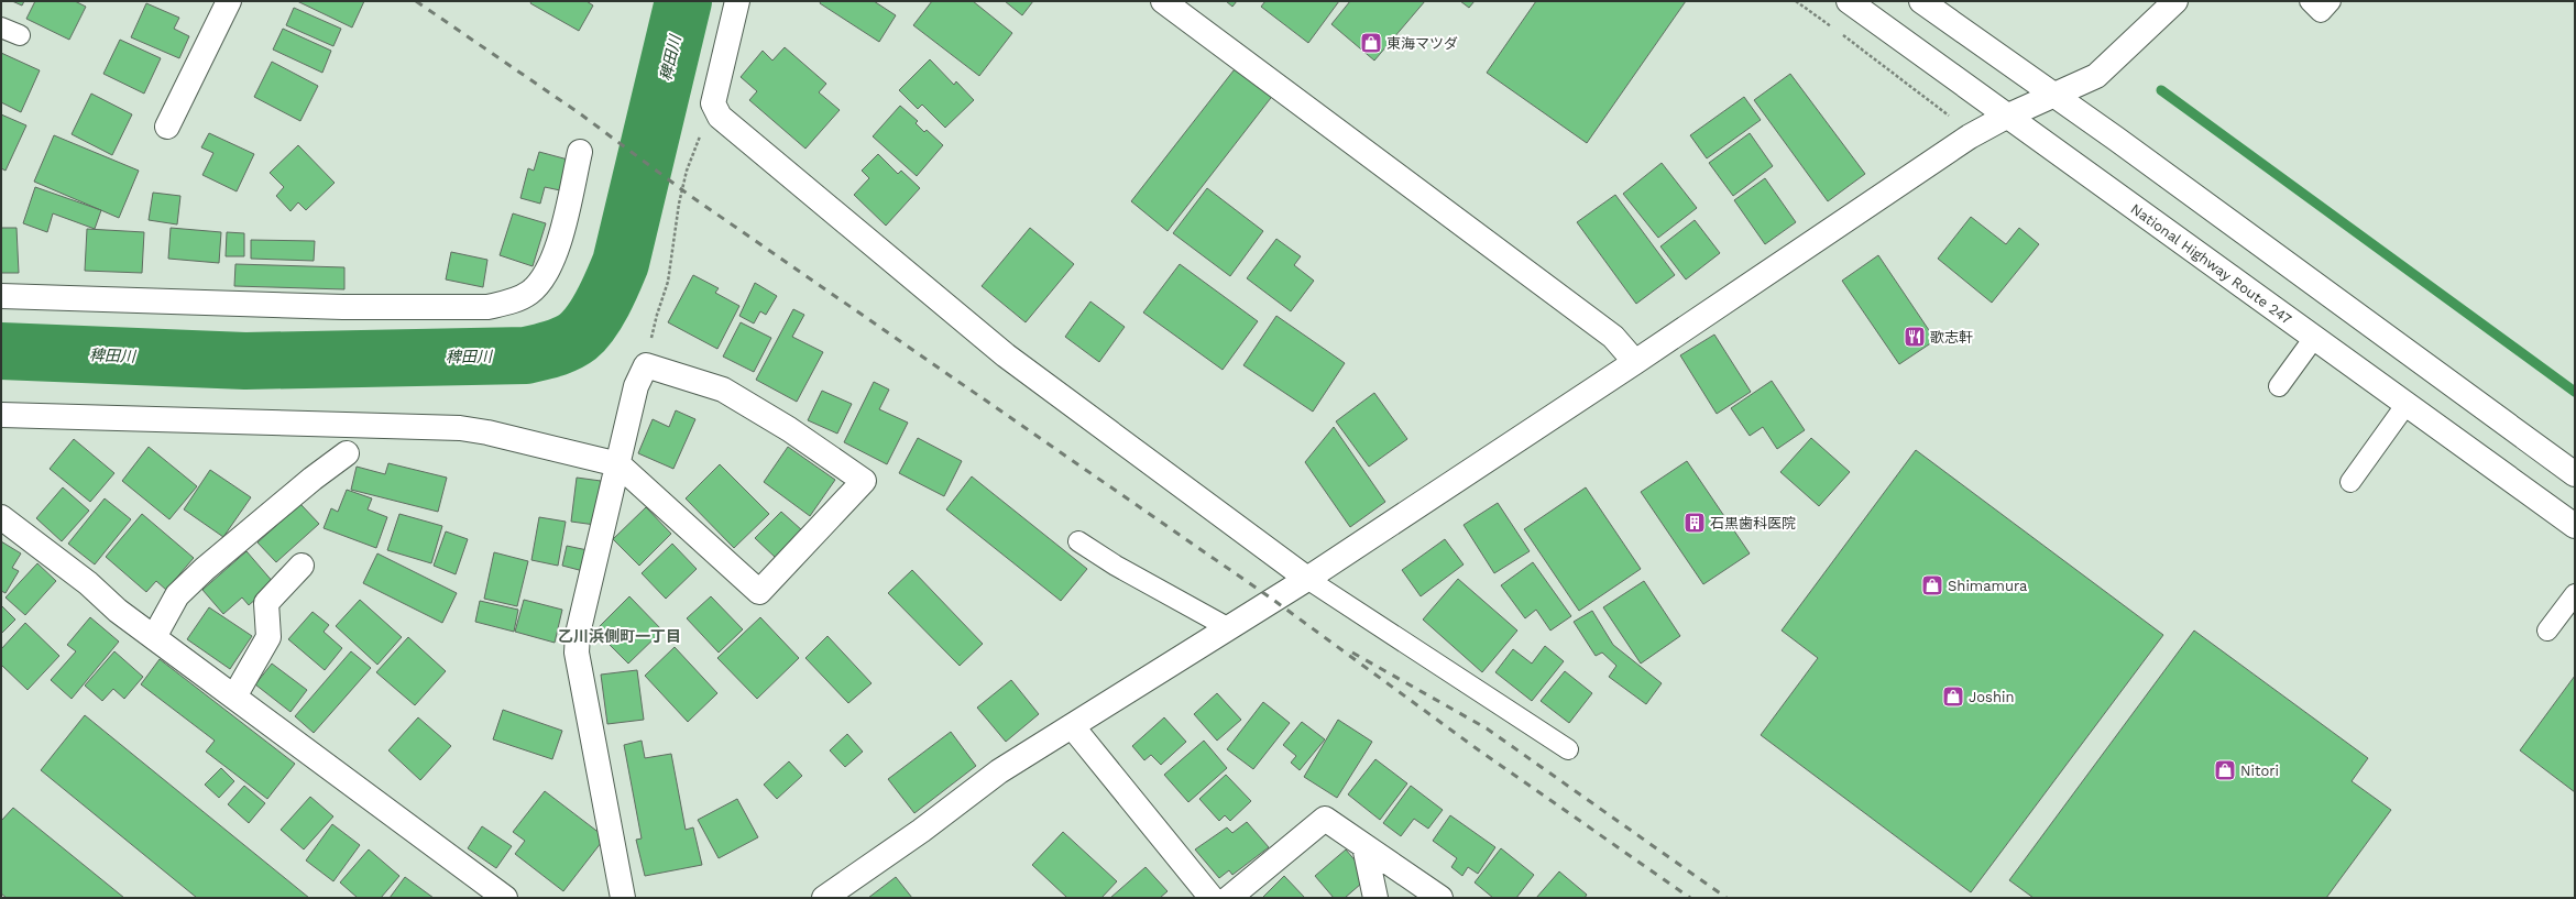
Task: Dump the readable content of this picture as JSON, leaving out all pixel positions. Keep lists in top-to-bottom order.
{
  "streets": {
    "main road": ["National Highway Route 247"]
  },
  "districts": ["乙川浜側町一丁目"],
  "water": ["稗田川"],
  "places": {
    "shop": [
      "東海マツダ",
      "Shimamura",
      "Joshin",
      "Nitori"
    ],
    "restaurant": ["歌志軒"],
    "building": ["石黒歯科医院"]
  }
}
